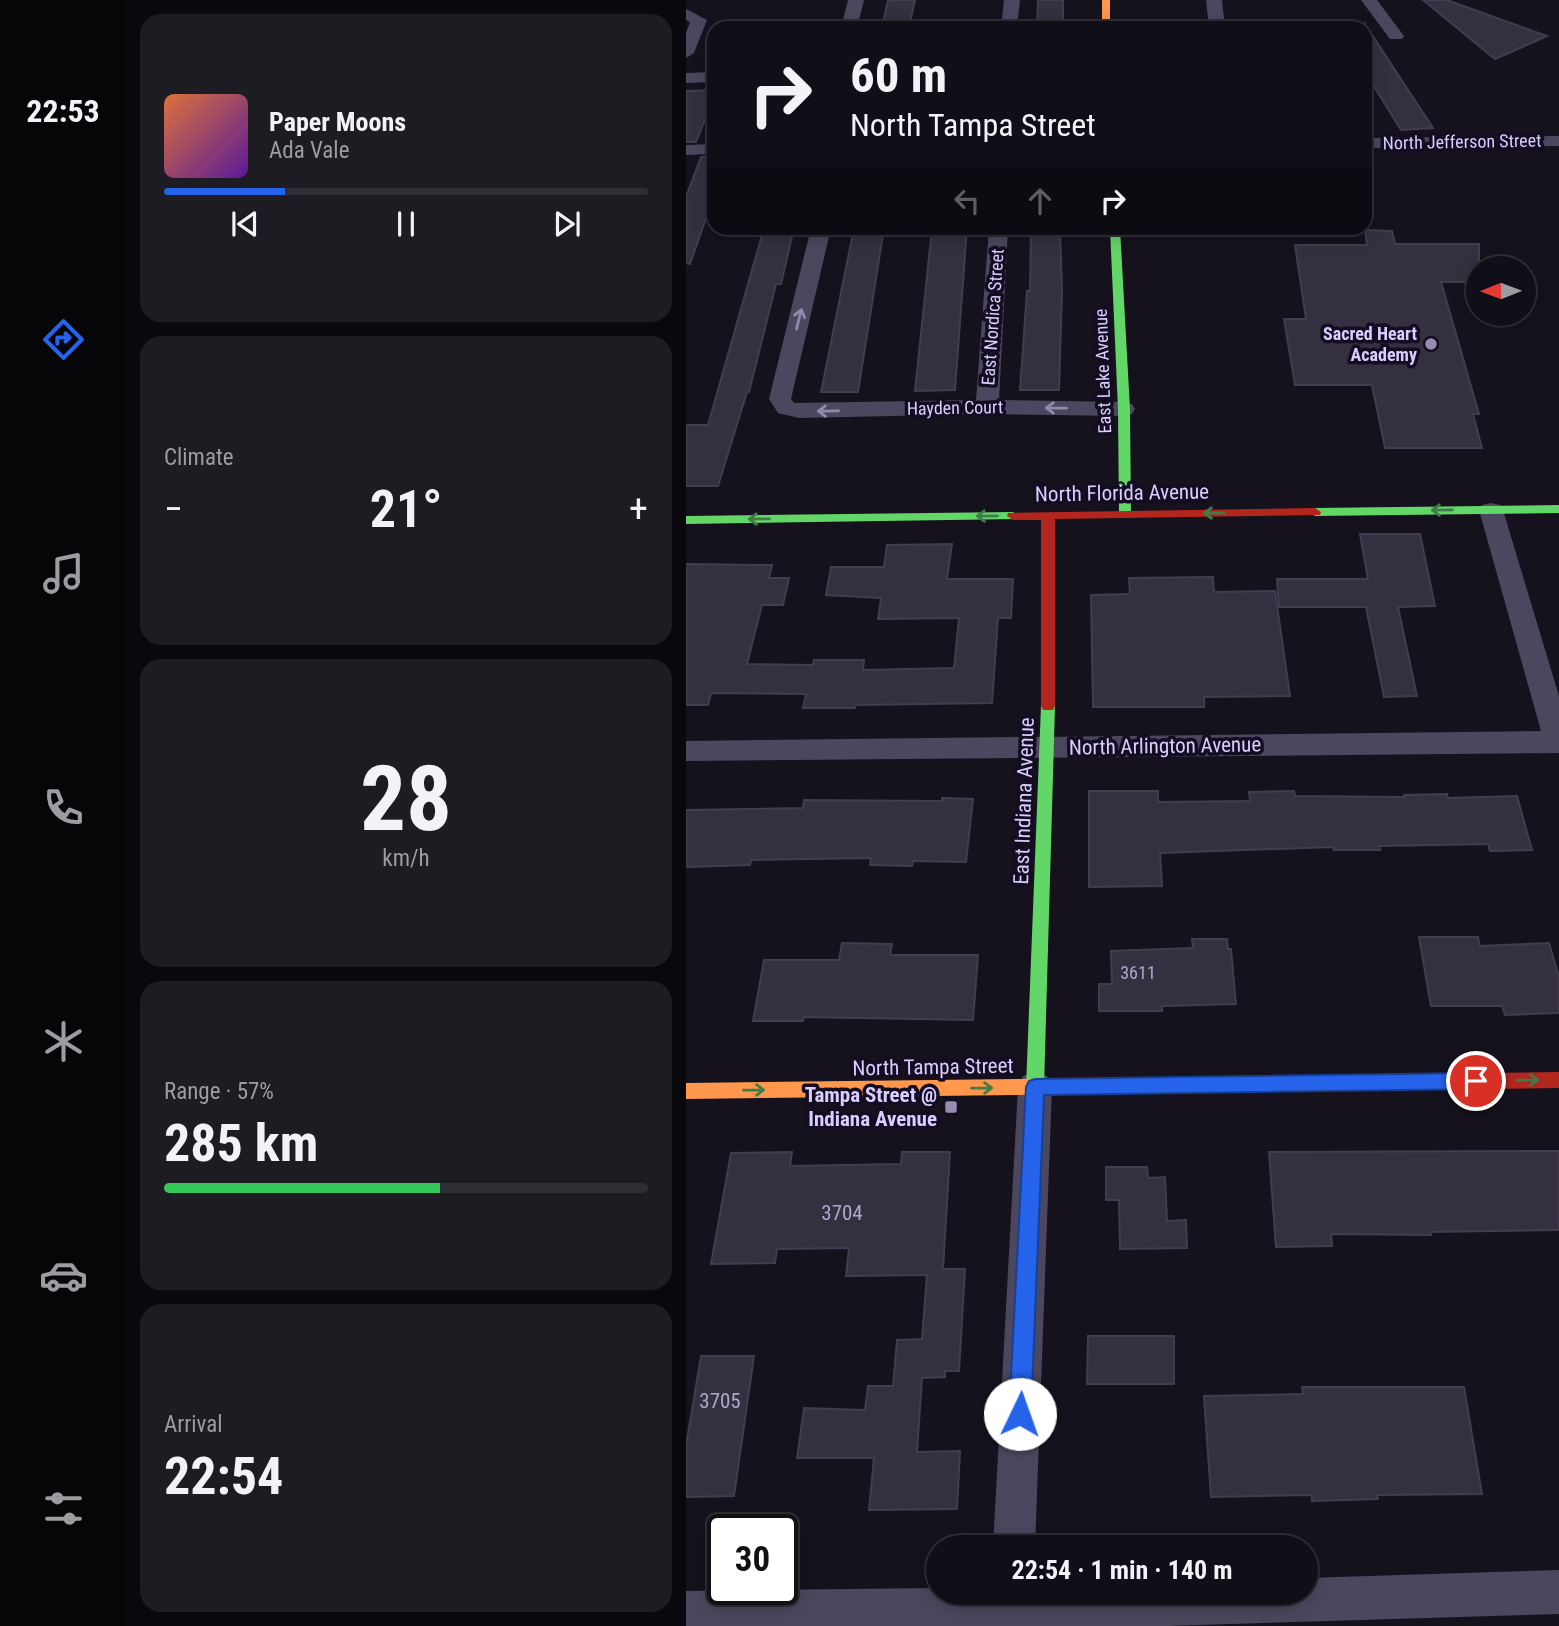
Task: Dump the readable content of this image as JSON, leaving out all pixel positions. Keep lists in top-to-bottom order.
{
  "streets": {
    "main road": [
      "East Lake Avenue",
      "North Florida Avenue",
      "East Indiana Avenue",
      "North Tampa Street"
    ],
    "street": [
      "North Jefferson Street",
      "East Nordica Street",
      "Hayden Court",
      "North Arlington Avenue"
    ]
  },
  "crossings": [
    ["East Nordica Street", "Hayden Court"],
    ["East Lake Avenue", "Hayden Court"],
    ["East Lake Avenue", "North Florida Avenue"],
    ["North Florida Avenue", "East Indiana Avenue"],
    ["North Arlington Avenue", "East Indiana Avenue"],
    ["East Indiana Avenue", "North Tampa Street"]
  ],
  "one_way": ["North Florida Avenue", "North Tampa Street"],
  "places": {
    "other": ["Sacred Heart Academy"],
    "transit": ["Tampa Street @ Indiana Avenue"]
  },
  "house_numbers": ["3611", "3704", "3705"],
  "north": "left",
  "page": {
    "tabs": "22:53",
    "turn": ["60 m", "North Tampa Street"],
    "song": ["Paper Moons", "Ada Vale"],
    "tile": [
      "Climate",
      ["28", "km/h"],
      ["Range · 57%", "285 km"],
      ["Arrival", "22:54"]
    ],
    "heat": ["−", "21°", "+"],
    "limit": "30",
    "trip": "22:54 · 1 min · 140 m"
  }
}
